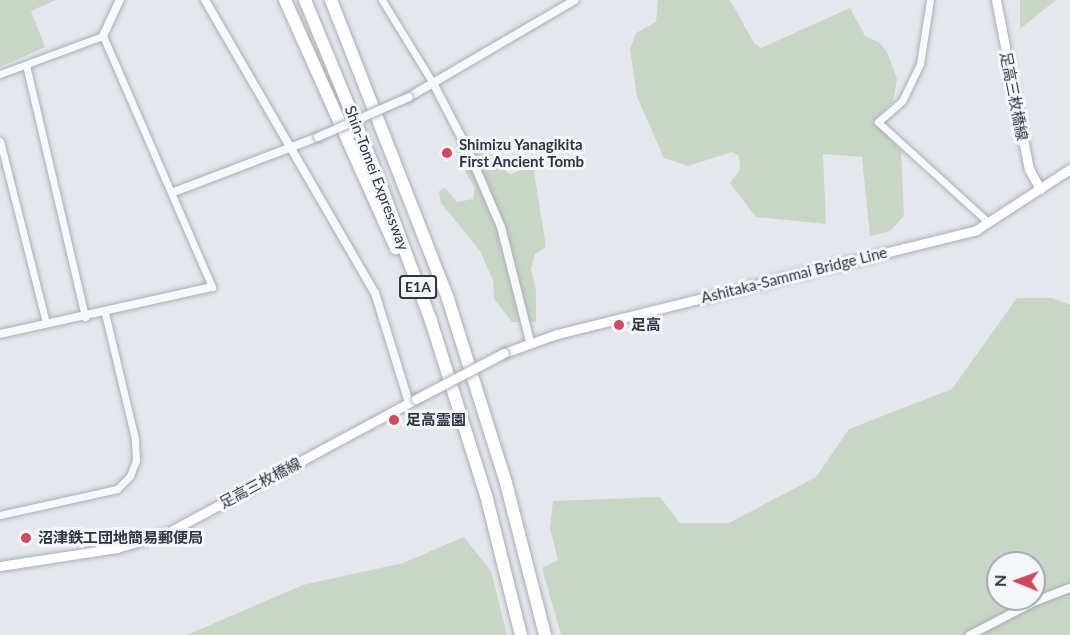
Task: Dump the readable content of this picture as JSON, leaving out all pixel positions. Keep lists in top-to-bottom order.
{
  "streets": {
    "highway": ["Shin-Tomei Expressway", "E1A"],
    "main road": ["足高三枚橋線", "Ashitaka-Sammai Bridge Line"]
  },
  "crossings": [
    ["足高三枚橋線", "Ashitaka-Sammai Bridge Line"]
  ],
  "places": [
    "Shimizu Yanagikita First Ancient Tomb",
    "足高",
    "足高霊園",
    "沼津鉄工団地簡易郵便局"
  ],
  "north": "left"
}
